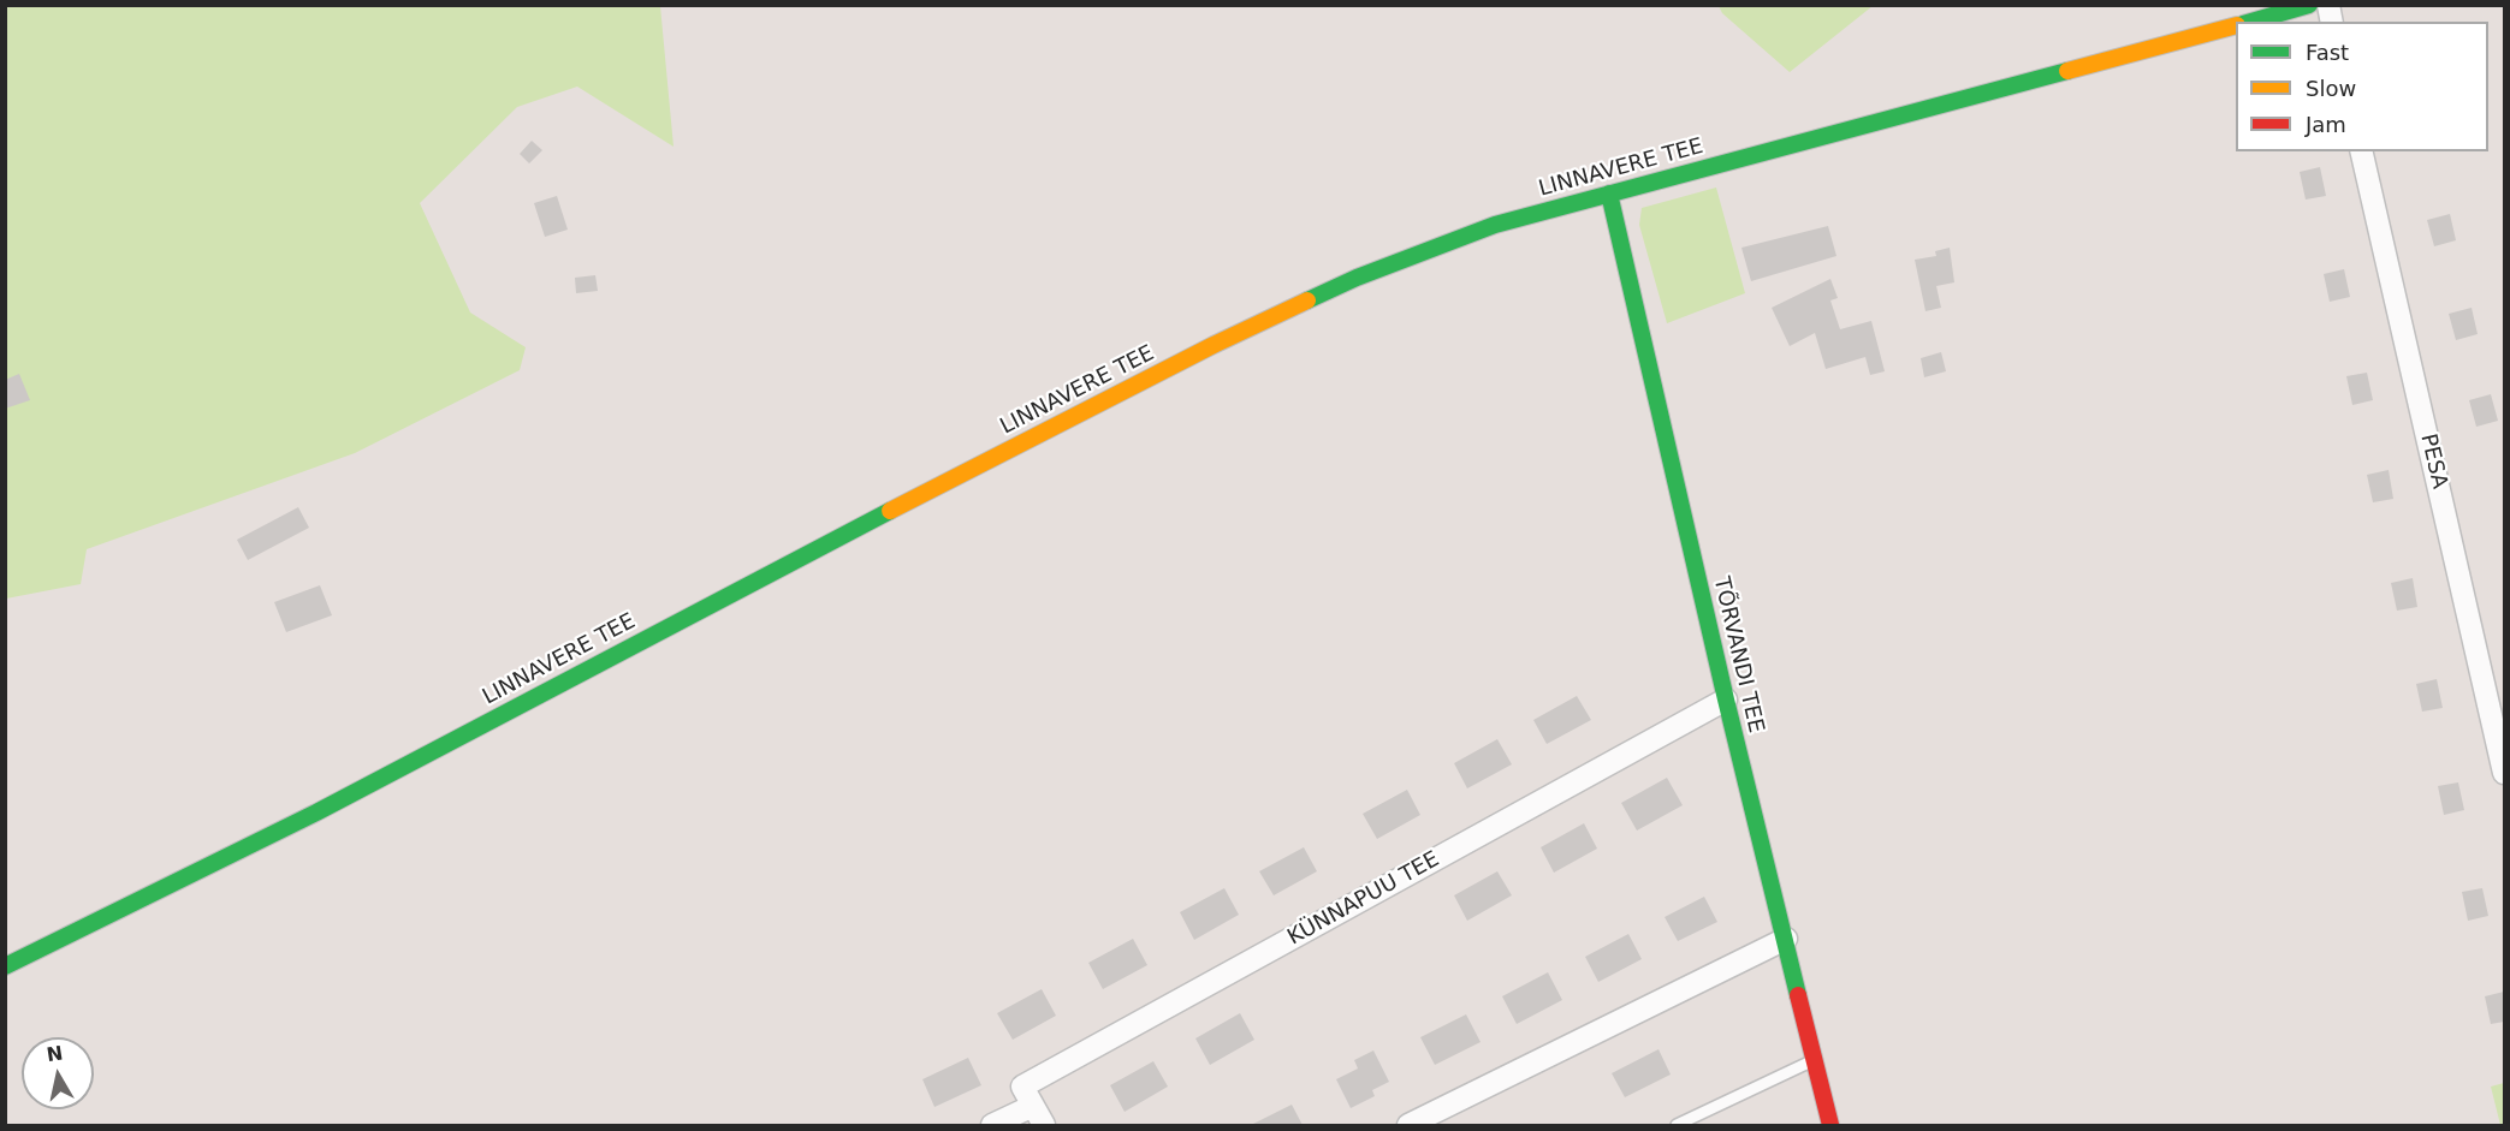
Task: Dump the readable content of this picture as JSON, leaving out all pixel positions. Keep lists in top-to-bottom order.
{
  "streets": {
    "street": [
      "LINNAVERE TEE",
      "PESA",
      "TÕRVANDI TEE",
      "KÜNNAPUU TEE"
    ]
  },
  "crossings": [
    ["LINNAVERE TEE", "TÕRVANDI TEE"],
    ["TÕRVANDI TEE", "KÜNNAPUU TEE"]
  ],
  "legend": ["Fast", "Slow", "Jam"],
  "north": "top"
}
